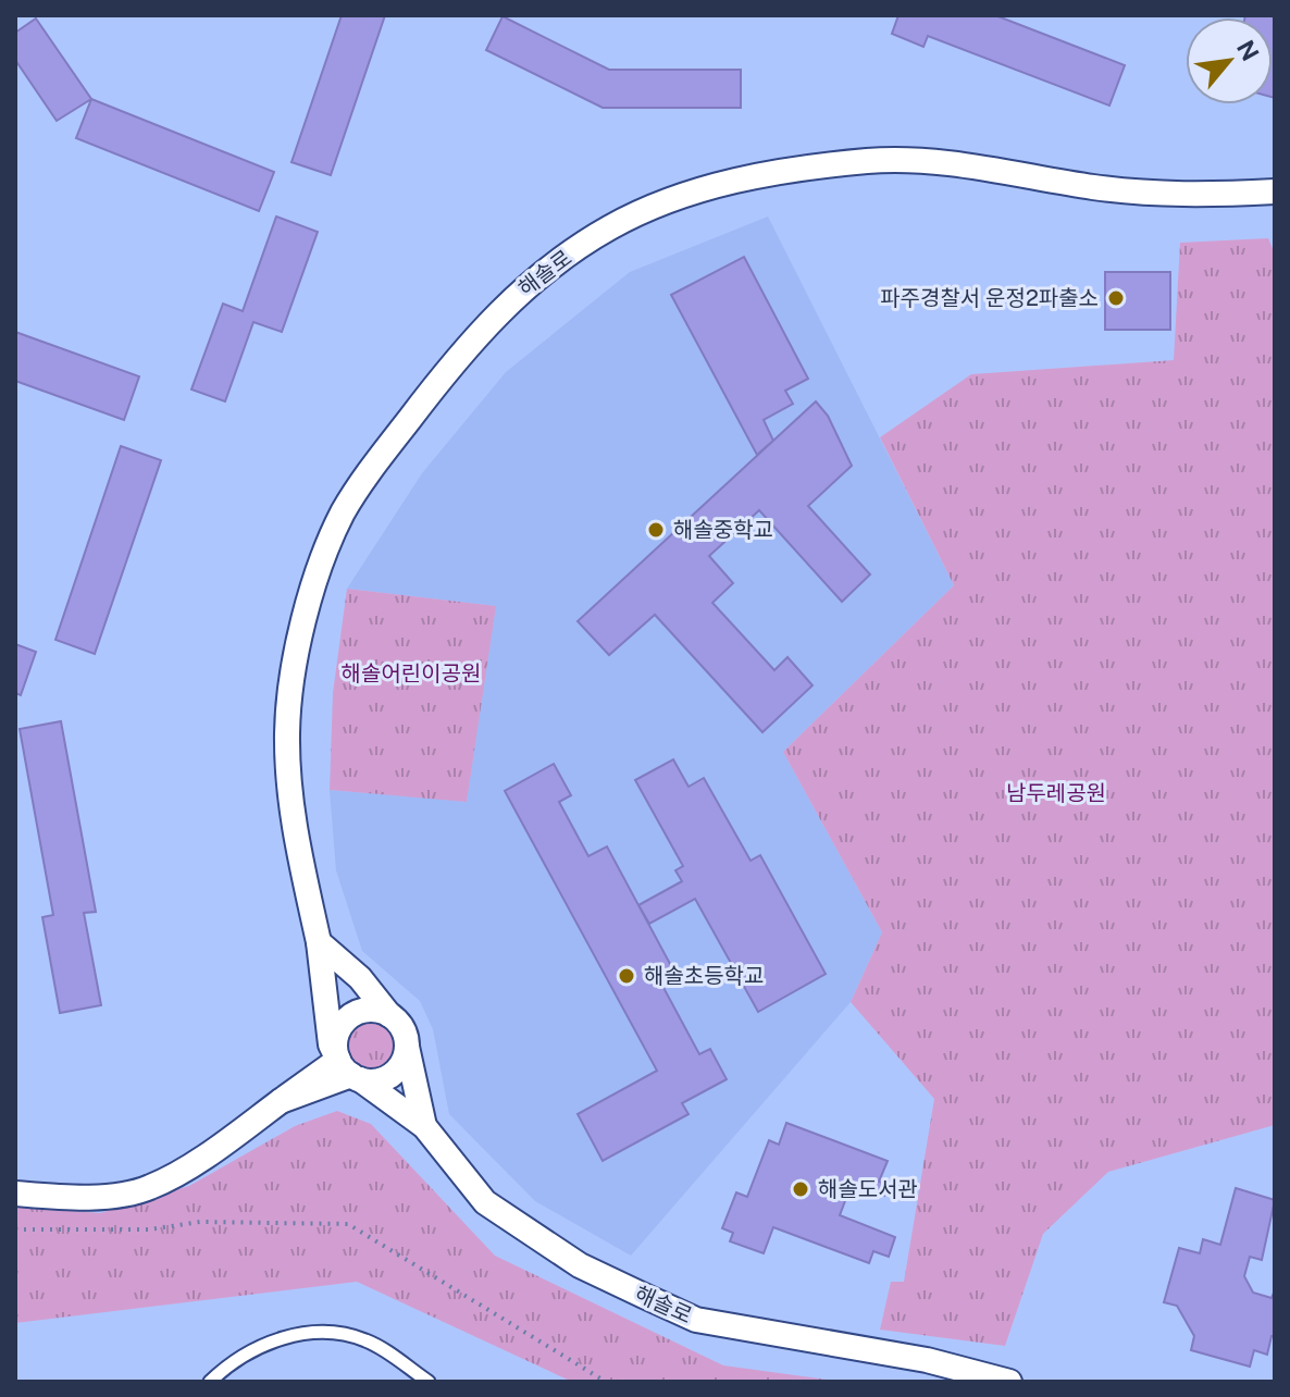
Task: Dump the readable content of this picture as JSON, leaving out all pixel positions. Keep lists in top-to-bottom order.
{
  "streets": {
    "street": ["해솔로"]
  },
  "parks": ["해솔어린이공원", "남두레공원"],
  "places": [
    "파주경찰서 운정2파출소",
    "해솔중학교",
    "해솔초등학교",
    "해솔도서관"
  ],
  "north": "top right"
}
